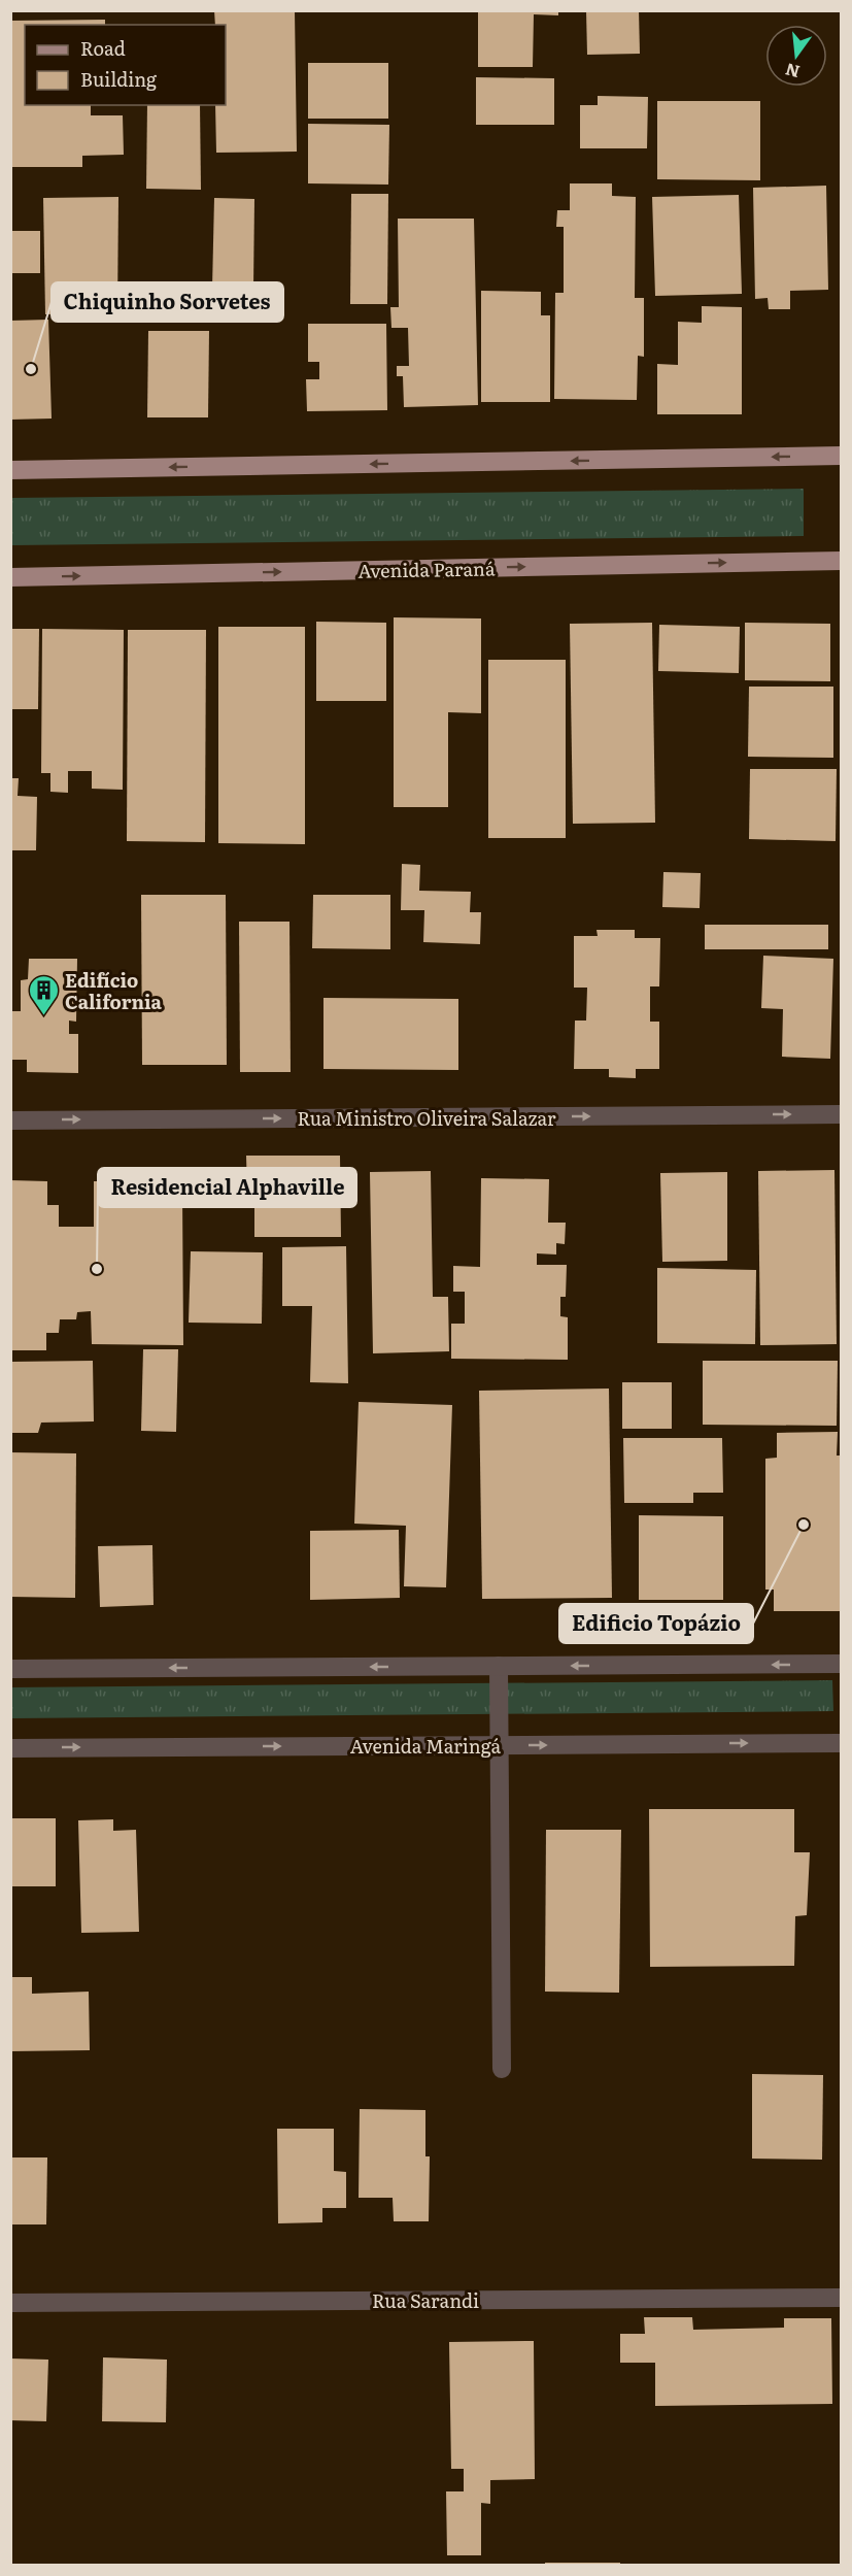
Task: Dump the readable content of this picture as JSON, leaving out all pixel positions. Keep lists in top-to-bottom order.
{
  "streets": {
    "main road": ["Avenida Paraná"],
    "street": ["Rua Ministro Oliveira Salazar", "Avenida Maringá", "Rua Sarandi"]
  },
  "one_way": ["Rua Ministro Oliveira Salazar"],
  "places": {
    "other": ["Chiquinho Sorvetes", "Residencial Alphaville", "Edificio Topázio"],
    "building": ["Edifício California"]
  },
  "legend": ["Road", "Building"],
  "north": "bottom"
}
